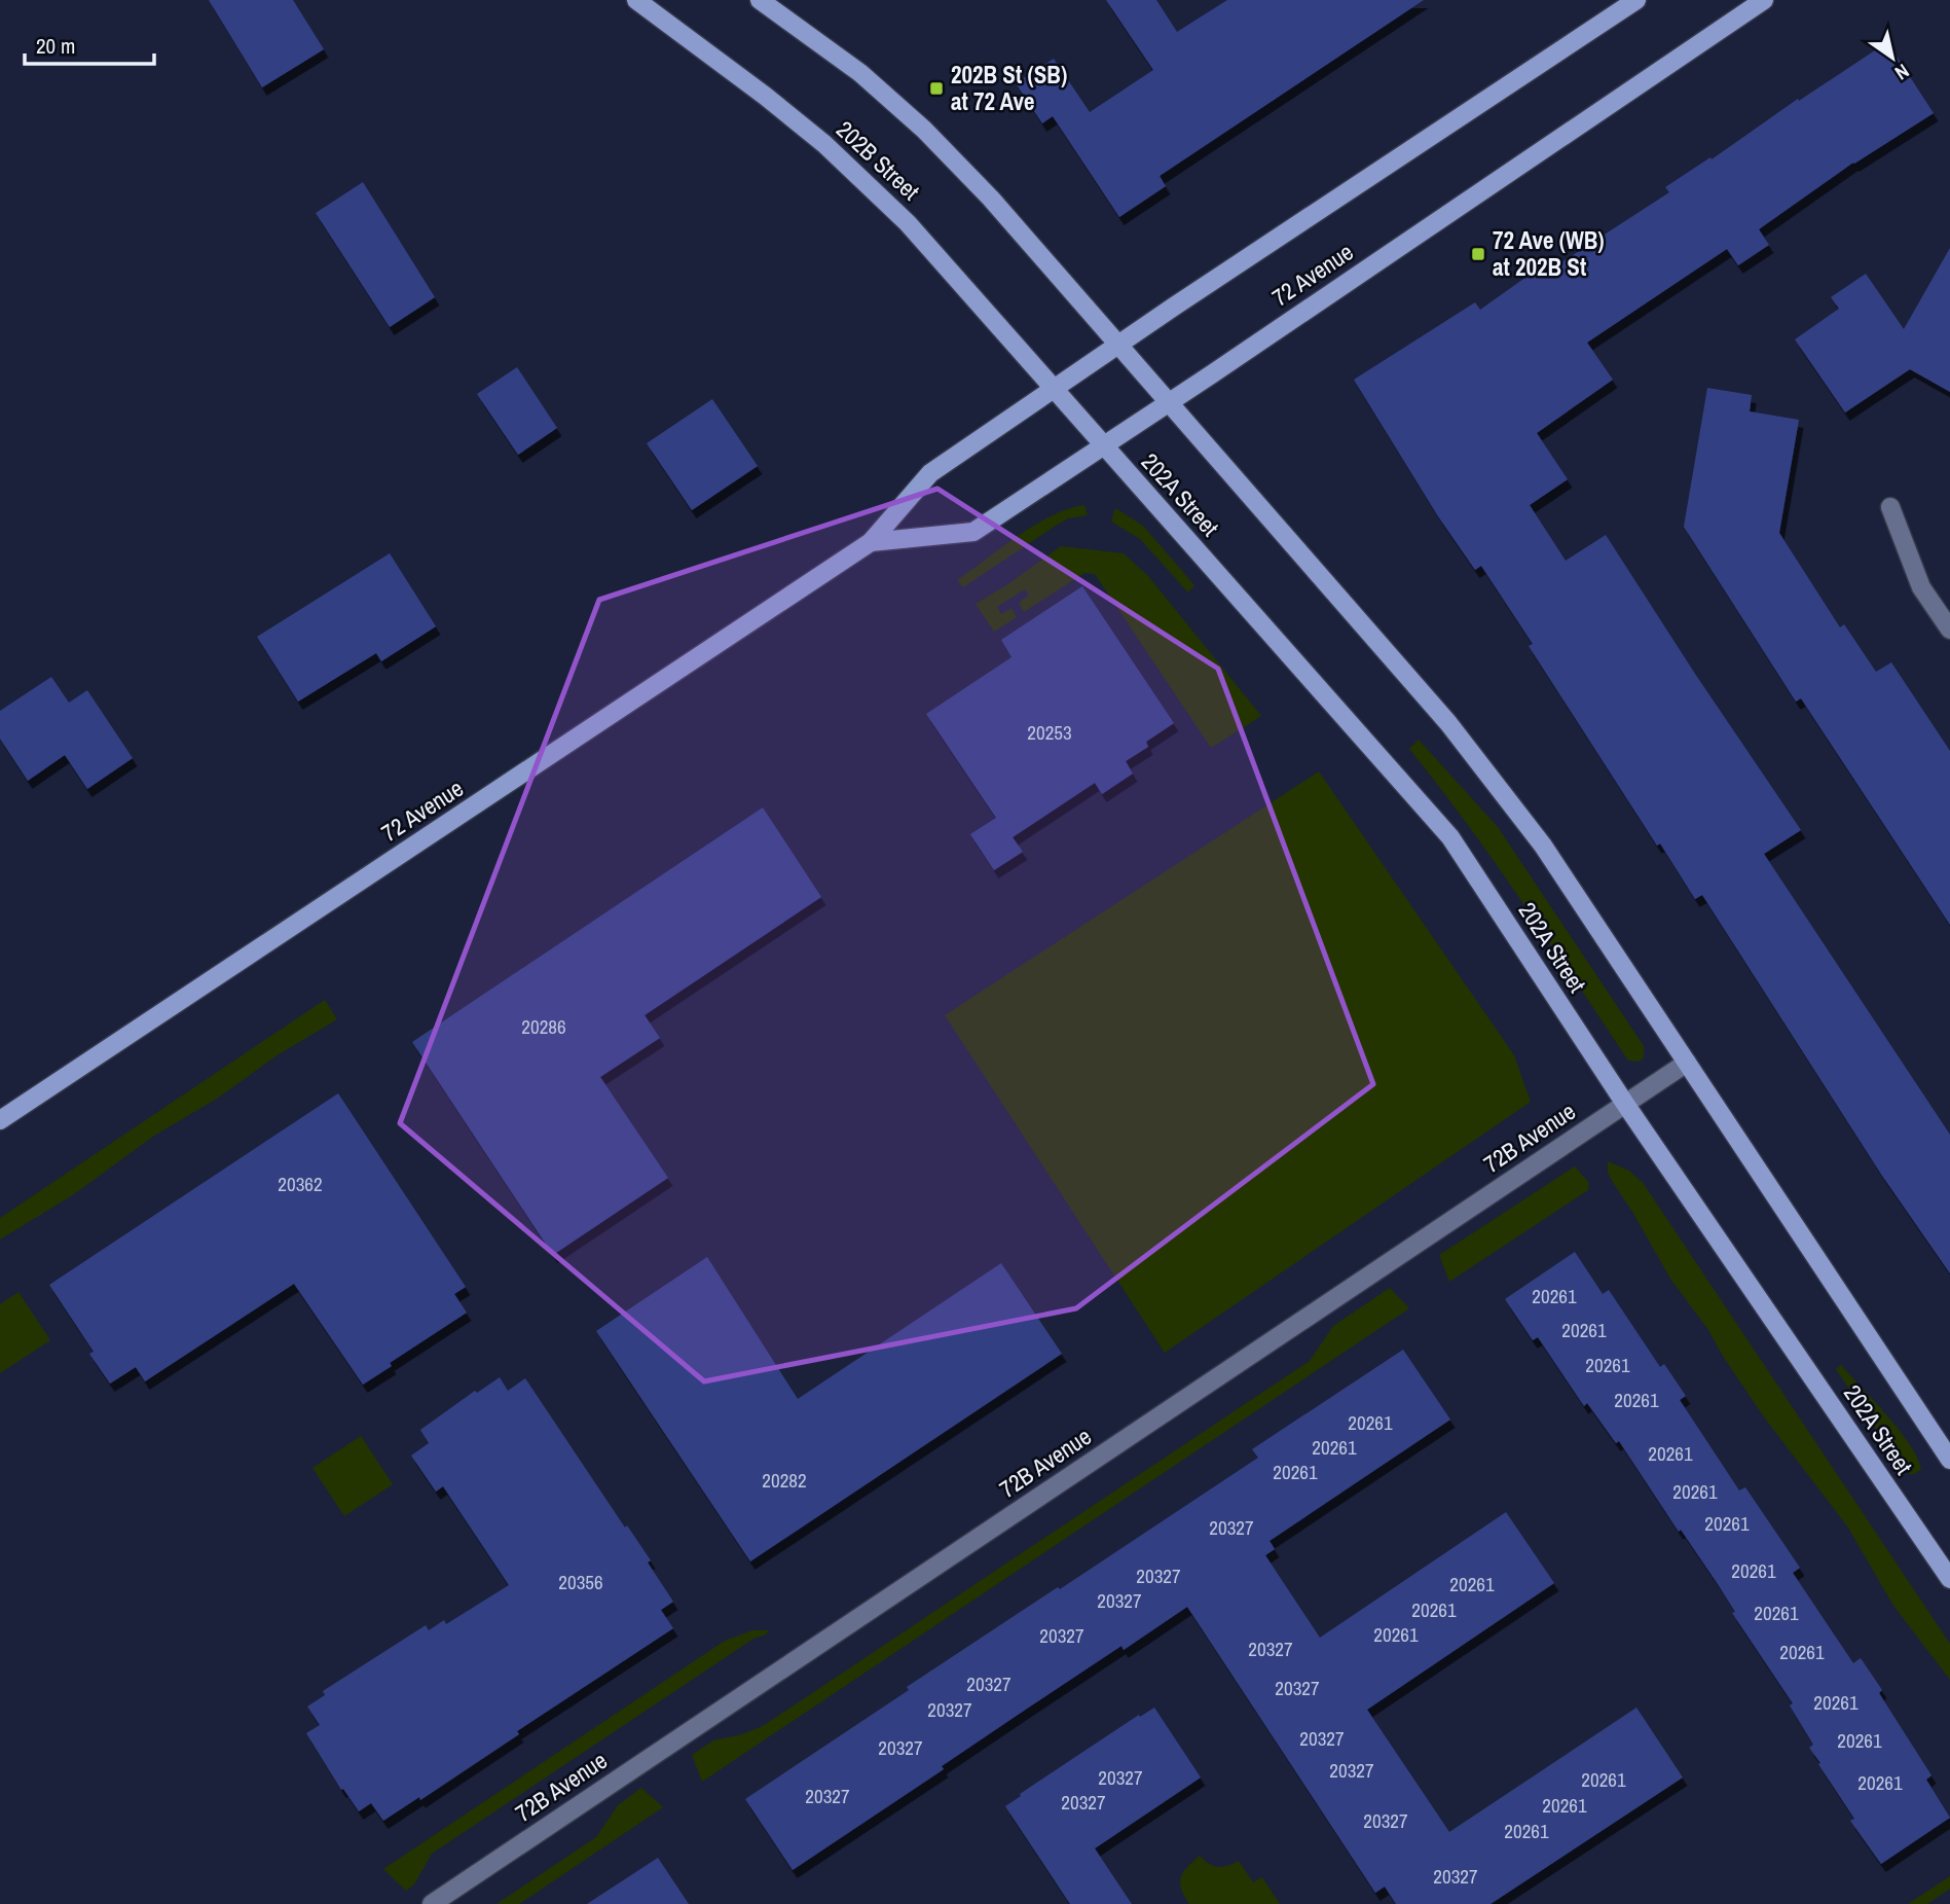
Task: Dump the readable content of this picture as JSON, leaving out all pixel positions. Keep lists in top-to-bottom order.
{
  "streets": {
    "main road": ["202B Street", "72 Avenue", "202A Street"],
    "street": ["72B Avenue"]
  },
  "crossings": [
    ["202B Street", "72 Avenue"],
    ["202B Street", "202A Street"],
    ["72 Avenue", "202A Street"],
    ["202A Street", "72B Avenue"]
  ],
  "places": {
    "transit": ["202B St (SB) at 72 Ave", "72 Ave (WB) at 202B St"]
  },
  "house_numbers": [
    "20253",
    "20286",
    "20362",
    "20261",
    "20261",
    "20261",
    "20261",
    "20261",
    "20261",
    "20261",
    "20261",
    "20282",
    "20261",
    "20261",
    "20327",
    "20261",
    "20327",
    "20356",
    "20261",
    "20327",
    "20261",
    "20261",
    "20261",
    "20327",
    "20327",
    "20261",
    "20327",
    "20327",
    "20261",
    "20327",
    "20327",
    "20261",
    "20327",
    "20327",
    "20327",
    "20261",
    "20261",
    "20327",
    "20327",
    "20261",
    "20327",
    "20261",
    "20327"
  ],
  "scale_bar": "20 m",
  "north": "bottom right"
}
